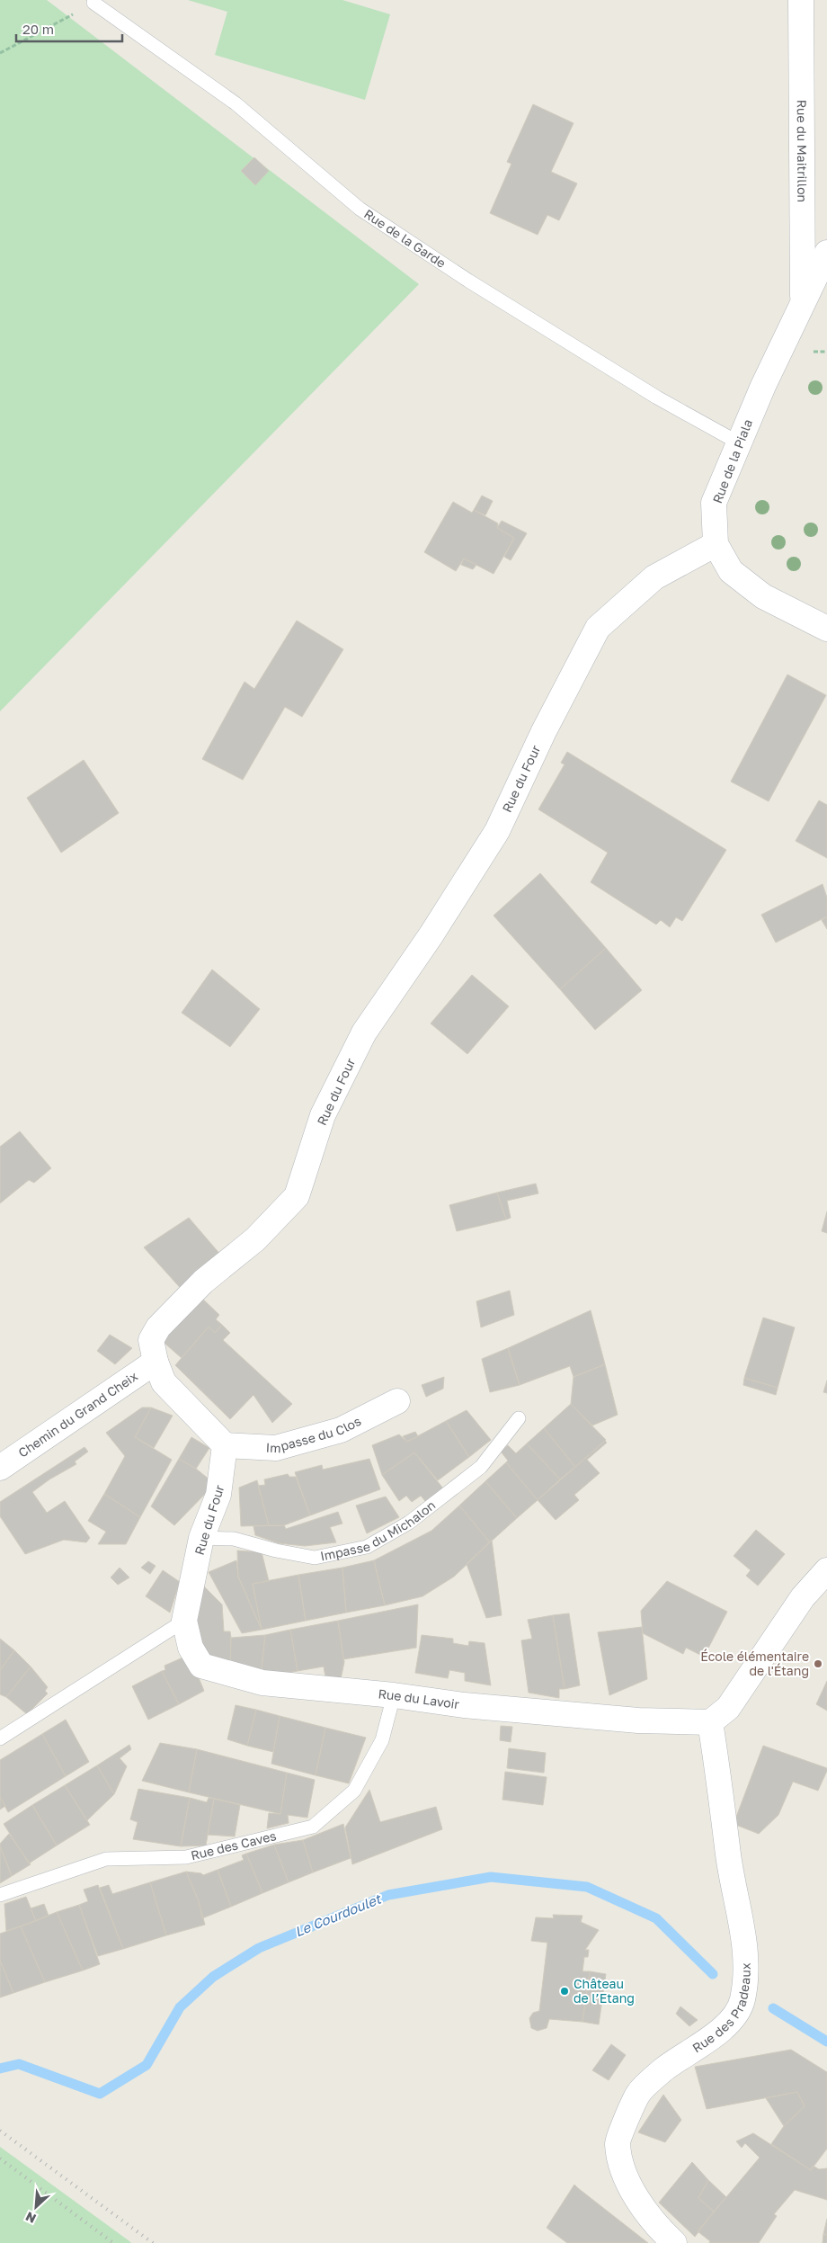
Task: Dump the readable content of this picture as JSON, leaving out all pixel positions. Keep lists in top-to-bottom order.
{
  "streets": {
    "street": [
      "Rue du Maitrillon",
      "Rue de la Piala",
      "Rue du Four",
      "Chemin du Grand Cheix",
      "Impasse du Clos",
      "Rue du Lavoir",
      "Rue des Pradeaux"
    ],
    "lane": ["Rue de la Garde", "Impasse du Michalon", "Rue des Caves"]
  },
  "crossings": [
    ["Rue du Maitrillon", "Rue de la Piala"],
    ["Rue de la Garde", "Rue de la Piala"],
    ["Rue de la Piala", "Rue du Four"],
    ["Rue du Four", "Chemin du Grand Cheix"],
    ["Rue du Four", "Impasse du Clos"],
    ["Rue du Four", "Impasse du Michalon"],
    ["Rue du Four", "Rue du Lavoir"],
    ["Rue du Lavoir", "Rue des Caves"],
    ["Rue du Lavoir", "Rue des Pradeaux"]
  ],
  "water": ["Le Courdoulet"],
  "places": ["École élémentaire de l'Étang", "Château de l’Etang"],
  "scale_bar": "20 m",
  "north": "bottom left"
}
